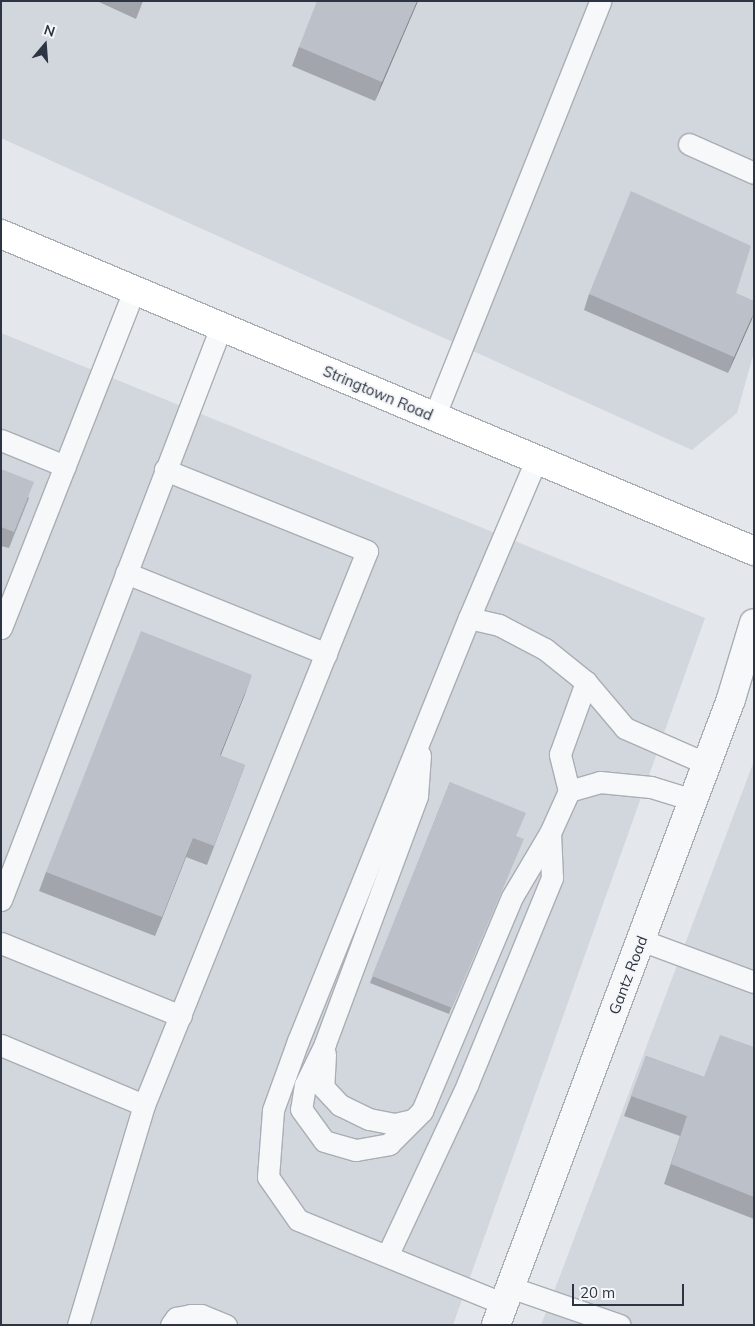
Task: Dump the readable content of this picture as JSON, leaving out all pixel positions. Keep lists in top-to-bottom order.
{
  "streets": {
    "main road": ["Stringtown Road"],
    "street": ["Gantz Road"]
  },
  "scale_bar": "20 m",
  "north": "top"
}
